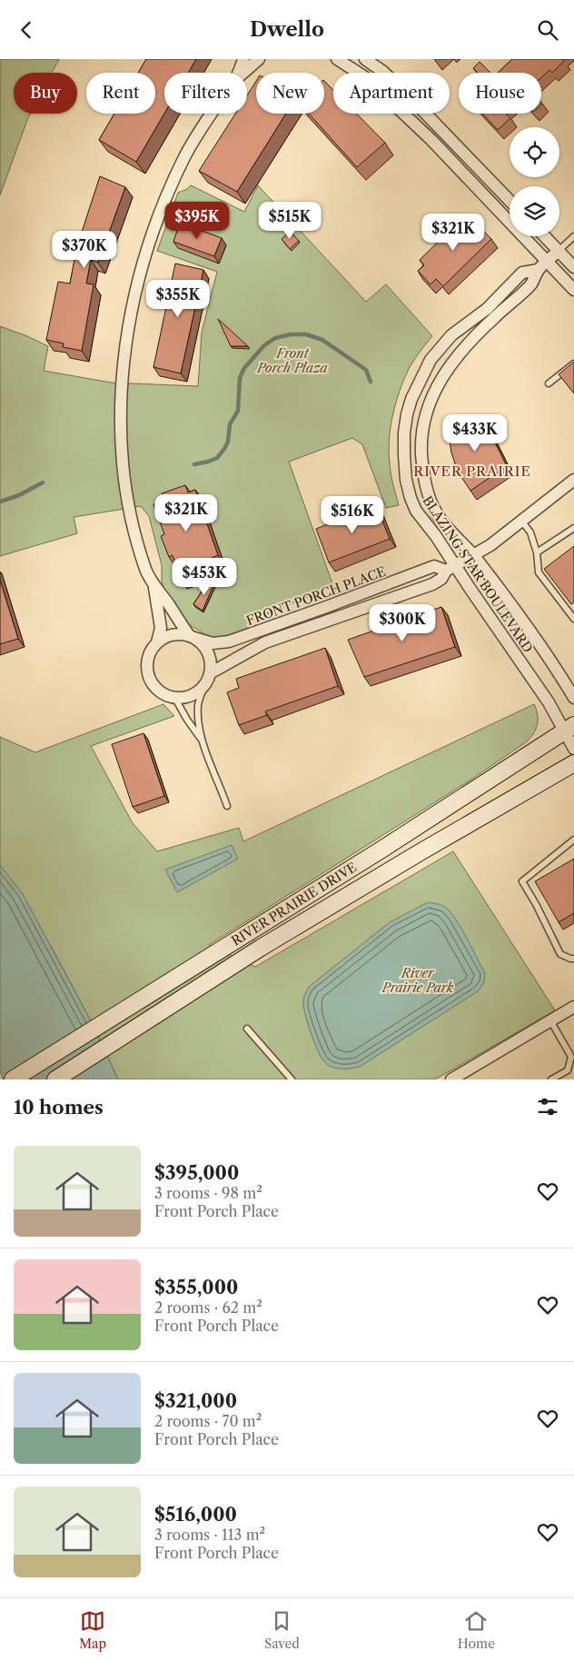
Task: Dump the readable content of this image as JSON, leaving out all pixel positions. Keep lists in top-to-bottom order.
{
  "streets": {
    "main road": ["RIVER PRAIRIE DRIVE"],
    "street": ["BLAZING STAR BOULEVARD", "FRONT PORCH PLACE"]
  },
  "crossings": [
    ["BLAZING STAR BOULEVARD", "FRONT PORCH PLACE"],
    ["BLAZING STAR BOULEVARD", "RIVER PRAIRIE DRIVE"]
  ],
  "districts": ["RIVER PRAIRIE"],
  "parks": ["Front Porch Plaza", "River Prairie Park"],
  "page": {
    "header": "Dwello",
    "chip": [
      "Buy",
      "Rent",
      "Filters",
      "New",
      "Apartment",
      "House"
    ],
    "price": [
      "$395K",
      "$515K",
      "$321K",
      "$370K",
      "$355K",
      "$433K",
      "$321K",
      "$516K",
      "$453K",
      "$300K"
    ],
    "heading": "10 homes",
    "list": [
      {
        "name": "$395,000",
        "note": "3 rooms · 98 m² · Front Porch Place"
      },
      {
        "name": "$355,000",
        "note": "2 rooms · 62 m² · Front Porch Place"
      },
      {
        "name": "$321,000",
        "note": "2 rooms · 70 m² · Front Porch Place"
      },
      {
        "name": "$516,000",
        "note": "3 rooms · 113 m² · Front Porch Place"
      }
    ],
    "tabs": ["Map", "Saved", "Home"]
  }
}
